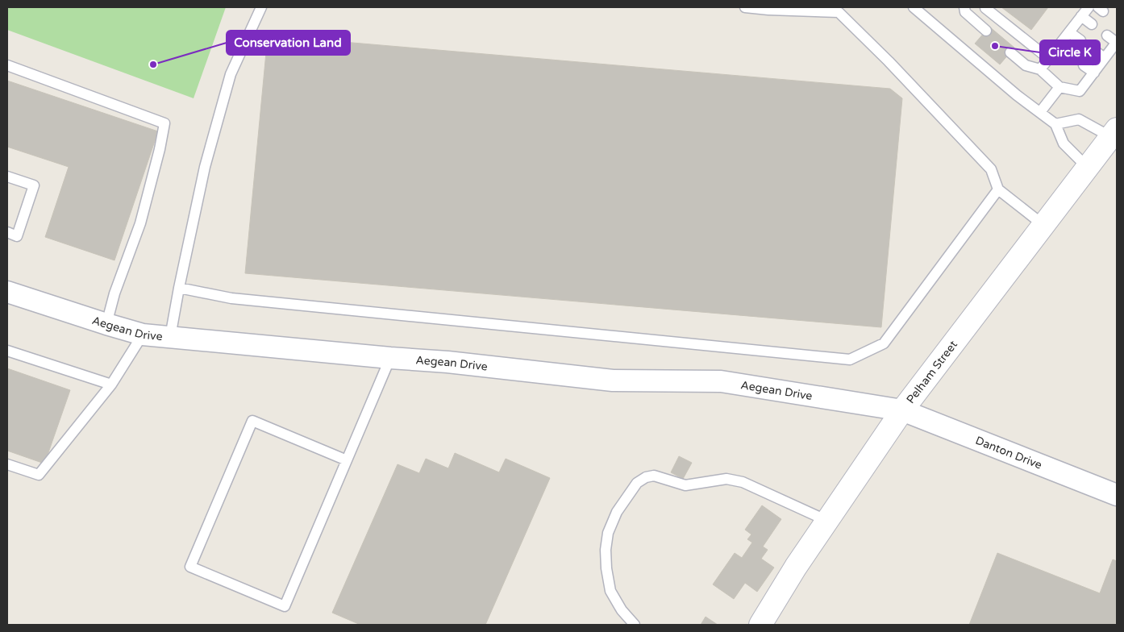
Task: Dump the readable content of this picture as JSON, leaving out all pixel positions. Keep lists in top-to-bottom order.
{
  "streets": {
    "street": ["Aegean Drive", "Pelham Street", "Danton Drive"]
  },
  "crossings": [
    ["Aegean Drive", "Pelham Street"],
    ["Aegean Drive", "Danton Drive"],
    ["Pelham Street", "Danton Drive"]
  ],
  "places": ["Circle K", "Conservation Land"]
}
